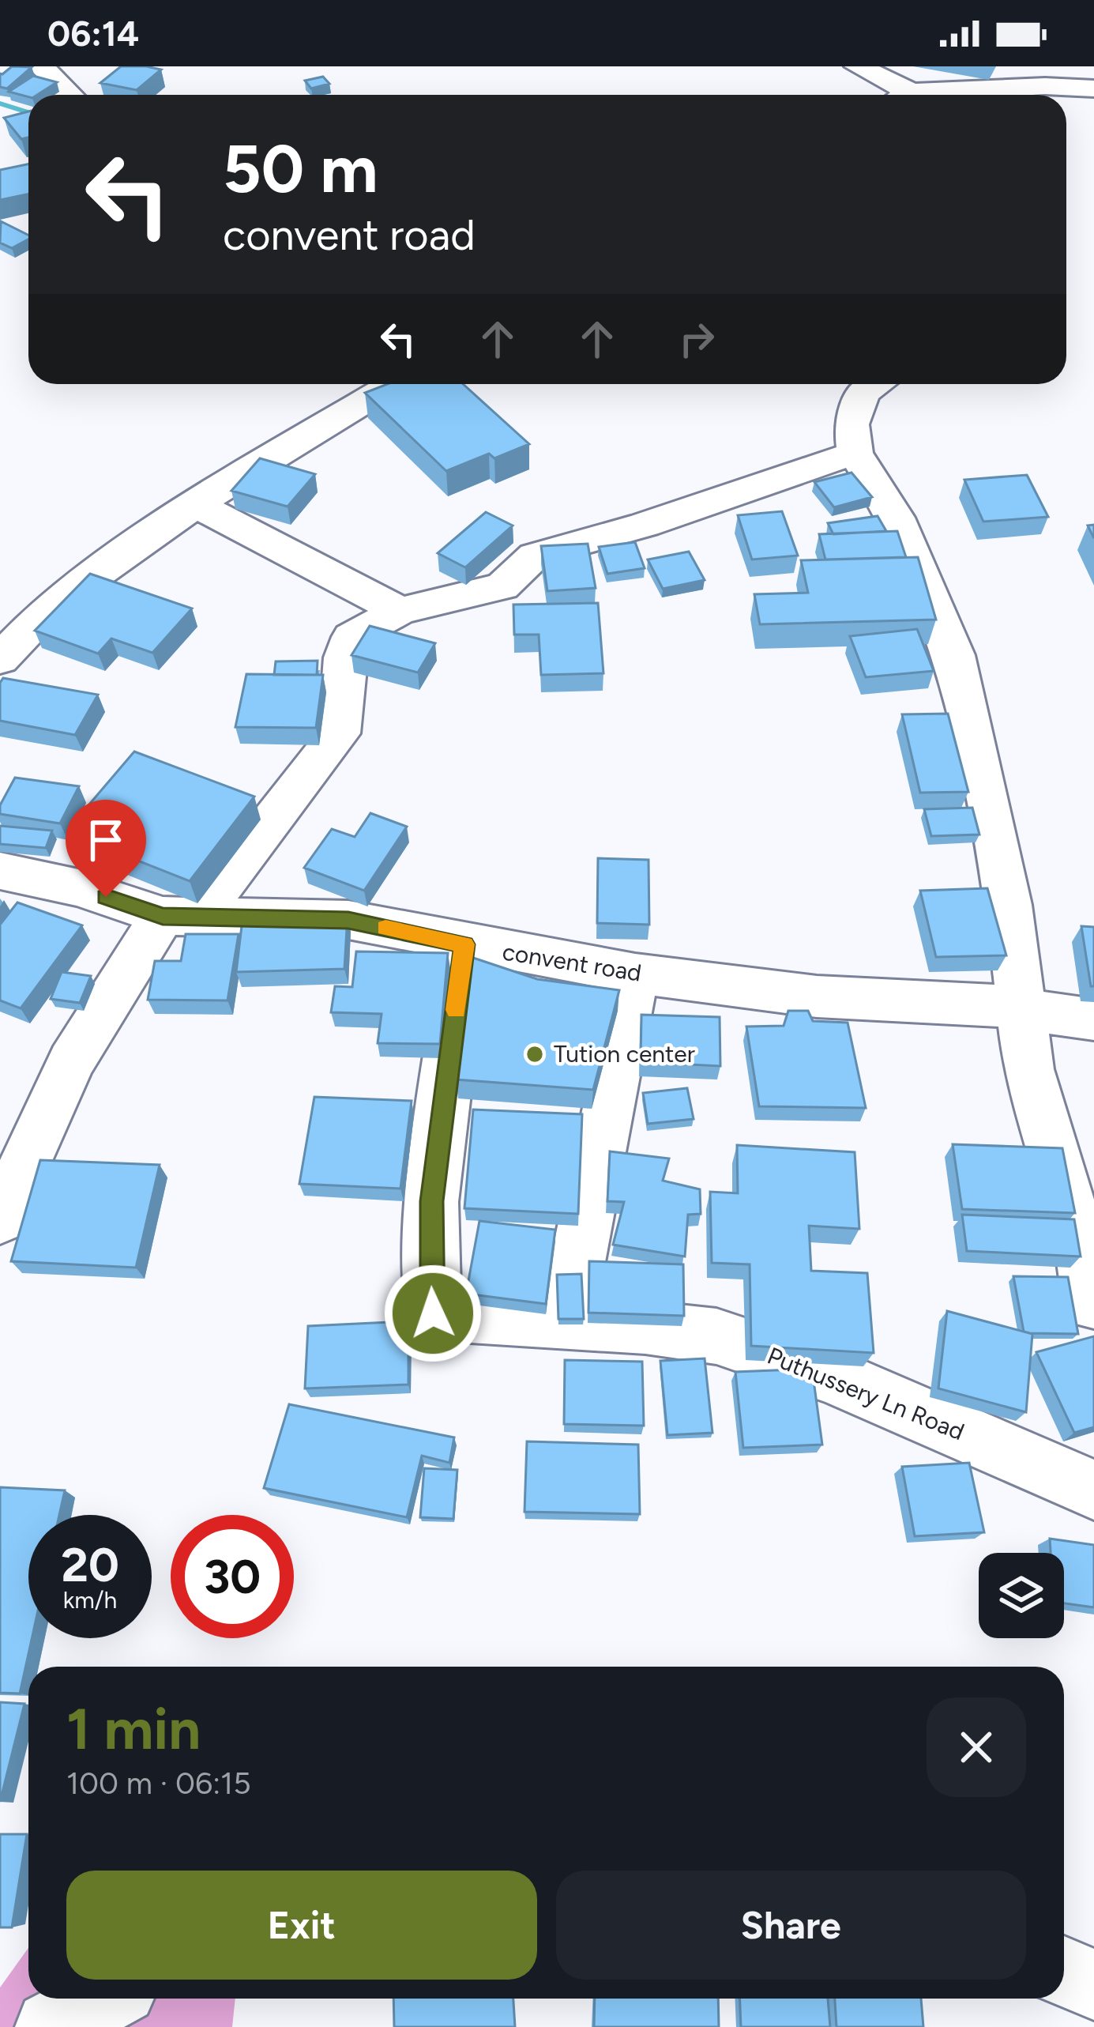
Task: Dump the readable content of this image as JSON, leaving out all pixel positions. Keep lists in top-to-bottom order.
{
  "streets": {
    "street": ["convent road", "Puthussery Ln Road"]
  },
  "crossings": [
    ["convent road", "Puthussery Ln Road"]
  ],
  "places": ["Tution center"],
  "page": {
    "status": "06:14",
    "turn": ["50 m", "convent road"],
    "speed": "20 km/h",
    "limit": "30",
    "heading": ["1 min", "100 m · 06:15"],
    "buttons": ["Exit", "Share"]
  }
}
